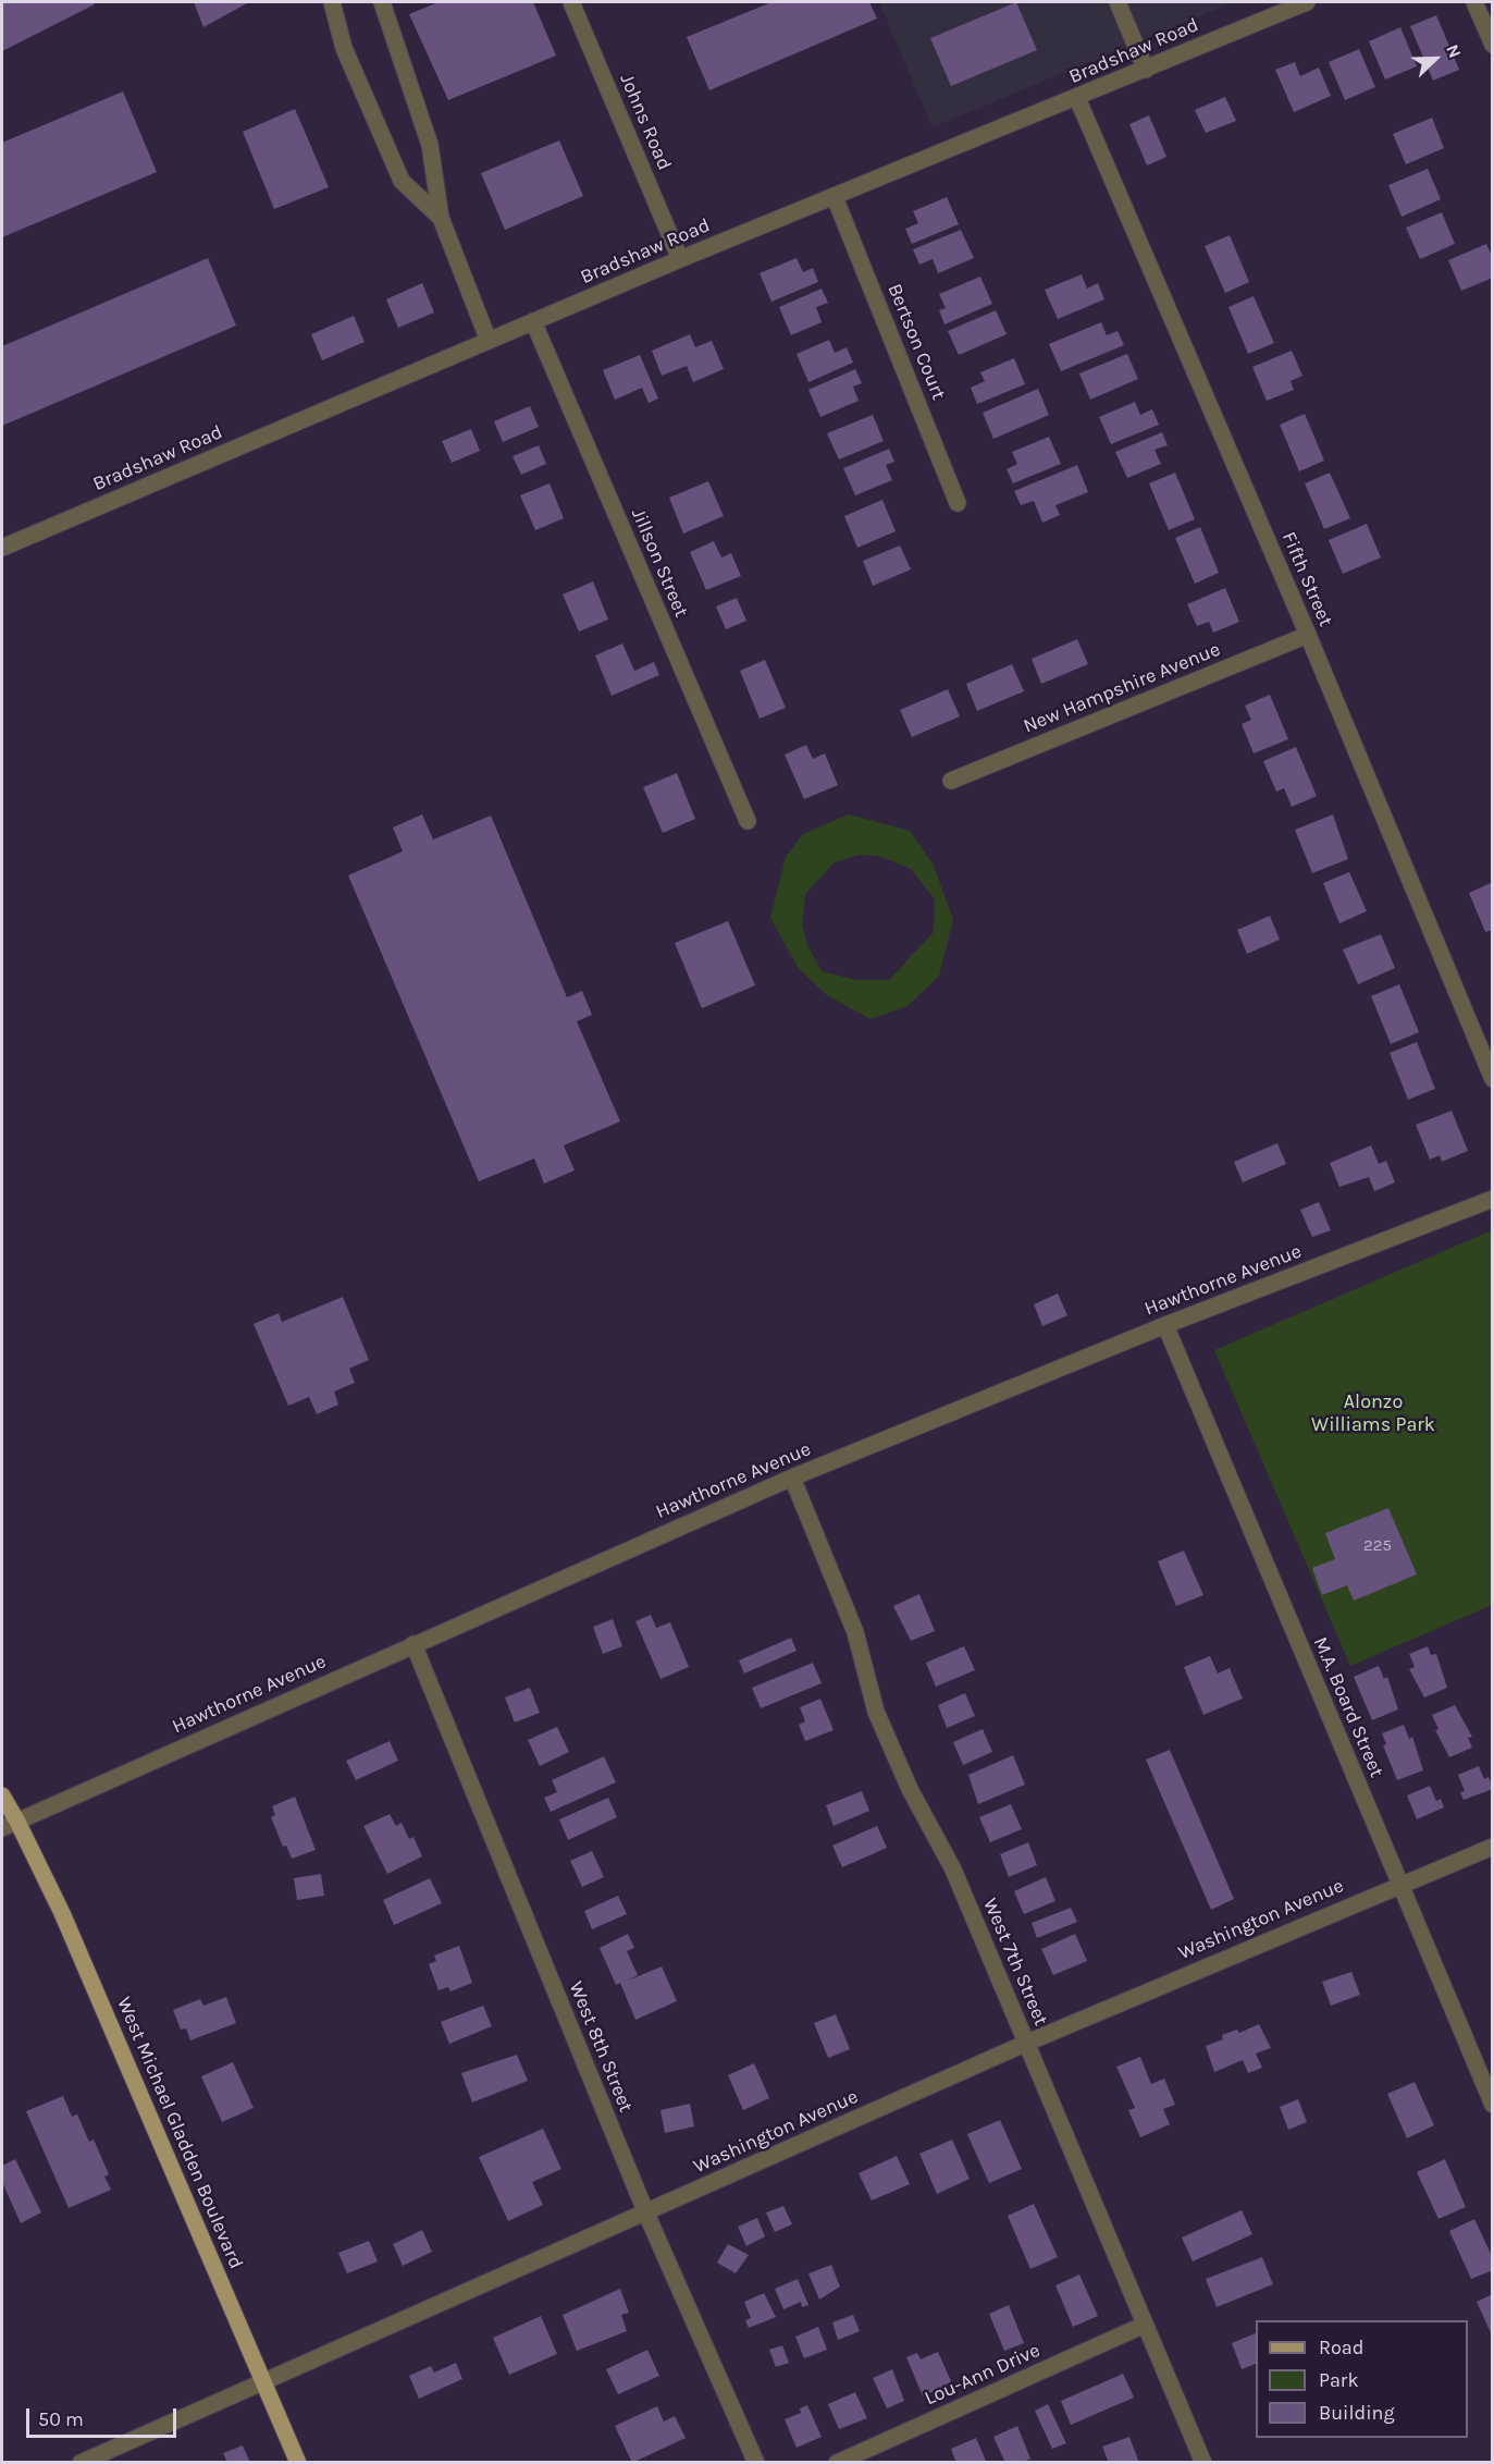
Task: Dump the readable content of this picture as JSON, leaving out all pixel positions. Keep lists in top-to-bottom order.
{
  "streets": {
    "main road": ["West Michael Gladden Boulevard"],
    "street": [
      "Bradshaw Road",
      "Johns Road",
      "Bertson Court",
      "Jillson Street",
      "Fifth Street",
      "New Hampshire Avenue",
      "Hawthorne Avenue",
      "M.A. Board Street",
      "Washington Avenue",
      "West 7th Street",
      "West 8th Street",
      "Lou-Ann Drive"
    ]
  },
  "crossings": [
    ["Bradshaw Road", "Johns Road"],
    ["Bradshaw Road", "Bertson Court"],
    ["Bradshaw Road", "Jillson Street"],
    ["Bradshaw Road", "Fifth Street"],
    ["Fifth Street", "New Hampshire Avenue"],
    ["Hawthorne Avenue", "M.A. Board Street"],
    ["Hawthorne Avenue", "West 7th Street"],
    ["Hawthorne Avenue", "West 8th Street"],
    ["Hawthorne Avenue", "West Michael Gladden Boulevard"],
    ["M.A. Board Street", "Washington Avenue"],
    ["Washington Avenue", "West 7th Street"],
    ["Washington Avenue", "West 8th Street"],
    ["Washington Avenue", "West Michael Gladden Boulevard"],
    ["West 7th Street", "Lou-Ann Drive"]
  ],
  "parks": ["Alonzo Williams Park"],
  "house_numbers": ["225"],
  "legend": ["Road", "Park", "Building"],
  "scale_bar": "50 m",
  "north": "top right"
}
